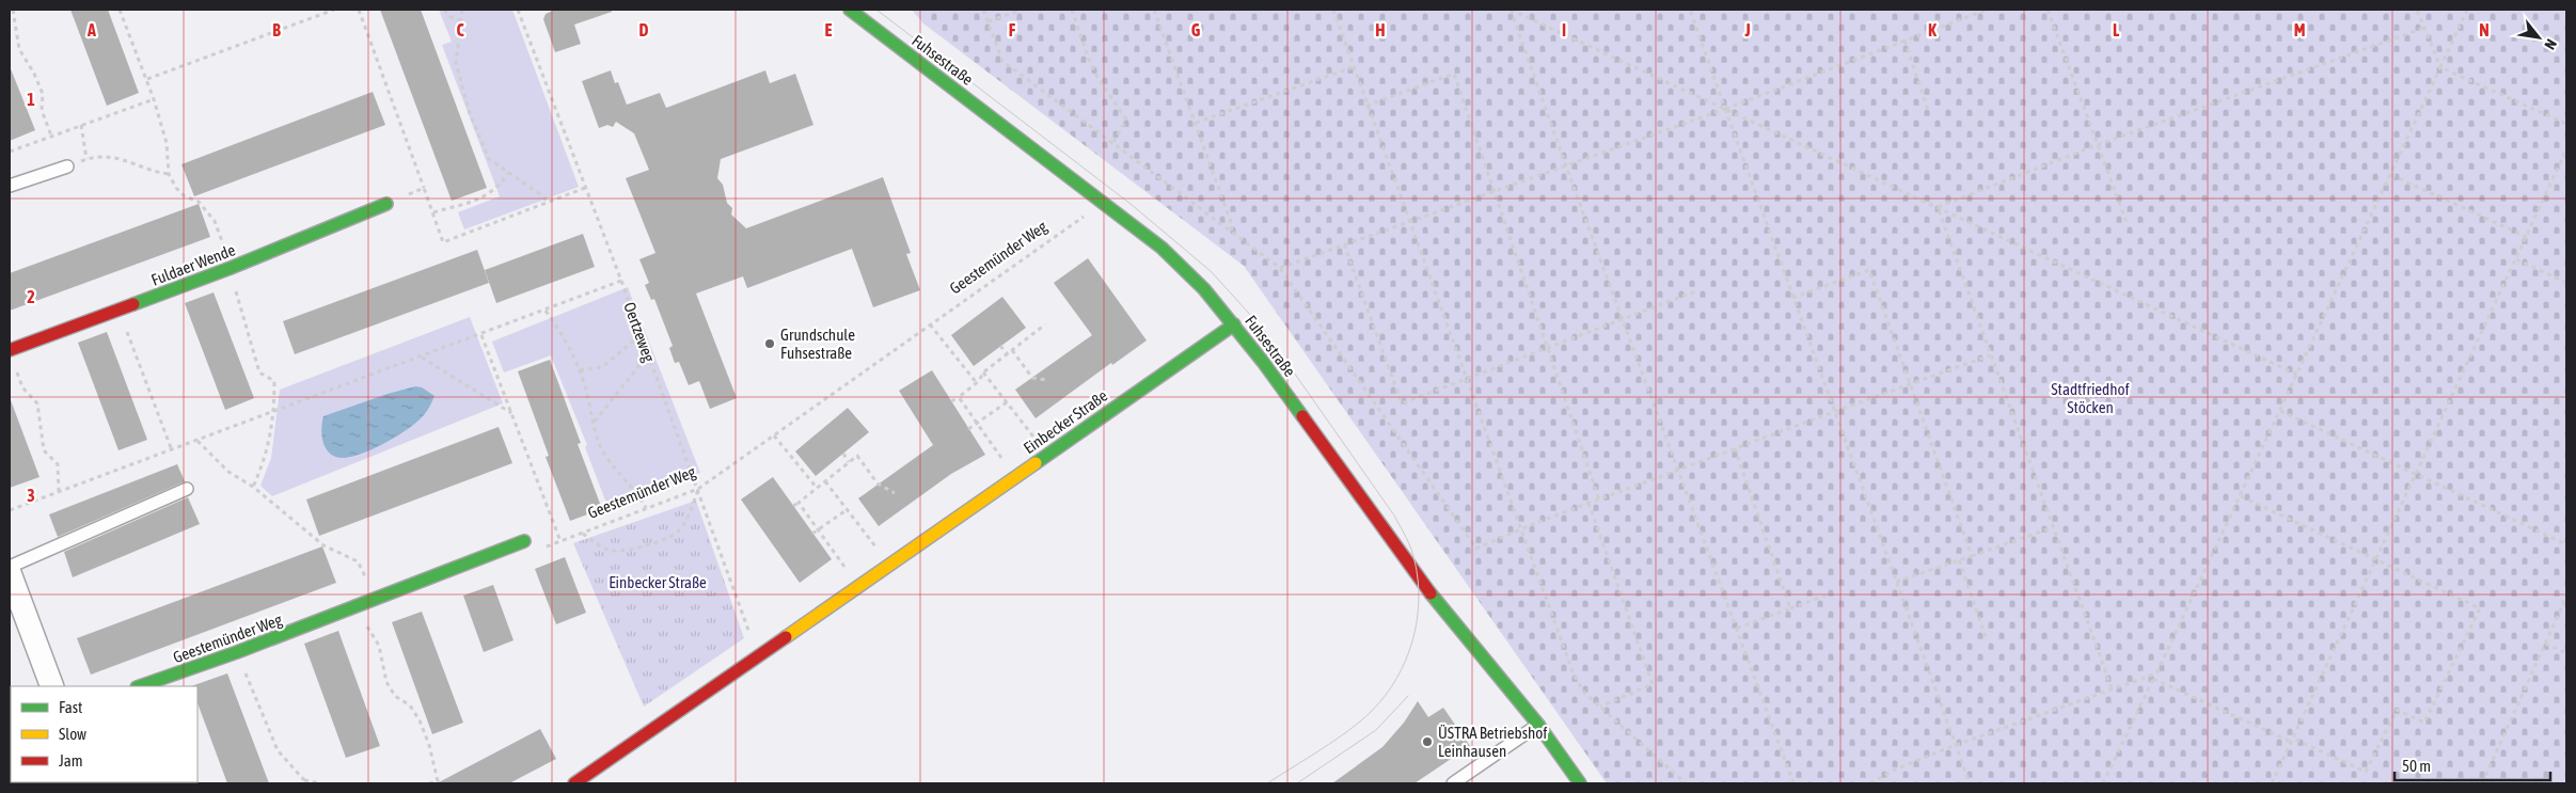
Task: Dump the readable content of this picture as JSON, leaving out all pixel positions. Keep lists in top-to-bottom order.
{
  "streets": {
    "street": [
      "Fuhsestraße",
      "Geestemünder Weg",
      "Fuldaer Wende",
      "Einbecker Straße"
    ],
    "path": ["Oertzeweg"]
  },
  "crossings": [
    ["Fuhsestraße", "Geestemünder Weg"],
    ["Fuhsestraße", "Einbecker Straße"],
    ["Geestemünder Weg", "Oertzeweg"],
    ["Oertzeweg", "Einbecker Straße"]
  ],
  "parks": ["Stadtfriedhof Stöcken", "Einbecker Straße"],
  "places": ["Grundschule Fuhsestraße", "ÜSTRA Betriebshof Leinhausen"],
  "legend": ["Fast", "Slow", "Jam"],
  "scale_bar": "50 m",
  "north": "bottom right",
  "grid": {
    "columns": [
      "A",
      "B",
      "C",
      "D",
      "E",
      "F",
      "G",
      "H",
      "I",
      "J",
      "K",
      "L",
      "M",
      "N"
    ],
    "rows": ["1", "2", "3"]
  }
}
